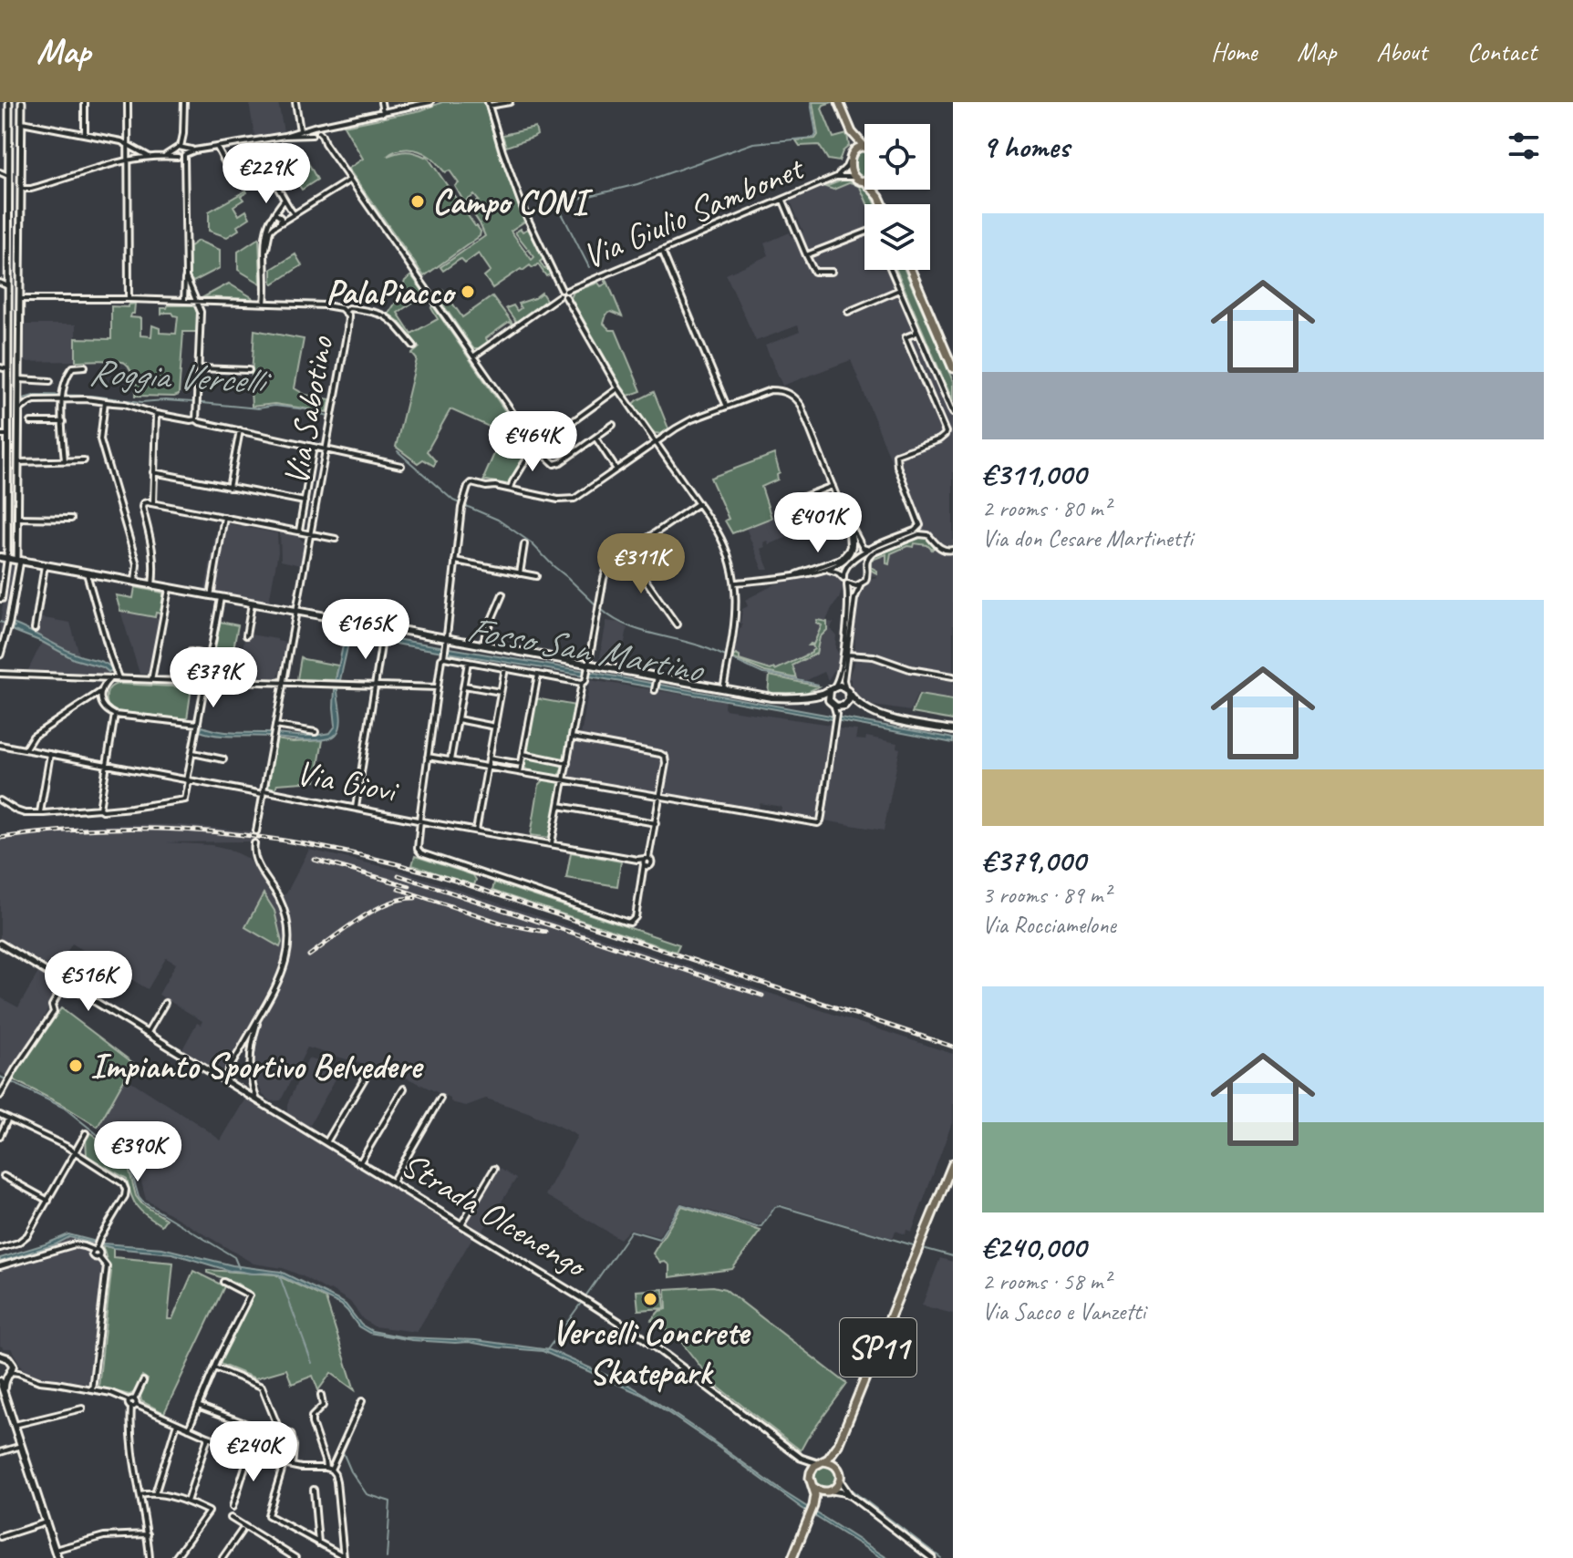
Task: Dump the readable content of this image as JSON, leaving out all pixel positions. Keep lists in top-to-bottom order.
{
  "streets": {
    "main road": ["SP11"],
    "street": [
      "Via Giulio Sambonet",
      "Via Sabotino",
      "Via Giovi",
      "Strada Olcenengo"
    ]
  },
  "crossings": [
    ["Via Sabotino", "Via Giovi"],
    ["Strada Olcenengo", "SP11"]
  ],
  "water": ["Roggia Vercelli", "Fosso San Martino"],
  "places": [
    "Campo CONI",
    "PalaPiacco",
    "Impianto Sportivo Belvedere",
    "Vercelli Concrete Skatepark"
  ],
  "page": {
    "header": "Map",
    "nav": [
      "Home",
      "Map",
      "About",
      "Contact"
    ],
    "heading": "9 homes",
    "price": [
      "€229K",
      "€464K",
      "€401K",
      "€311K",
      "€165K",
      "€379K",
      "€516K",
      "€390K",
      "€240K"
    ],
    "list": [
      {
        "name": "€311,000",
        "note": "2 rooms · 80 m² · Via don Cesare Martinetti"
      },
      {
        "name": "€379,000",
        "note": "3 rooms · 89 m² · Via Rocciamelone"
      },
      {
        "name": "€240,000",
        "note": "2 rooms · 58 m² · Via Sacco e Vanzetti"
      }
    ]
  }
}
